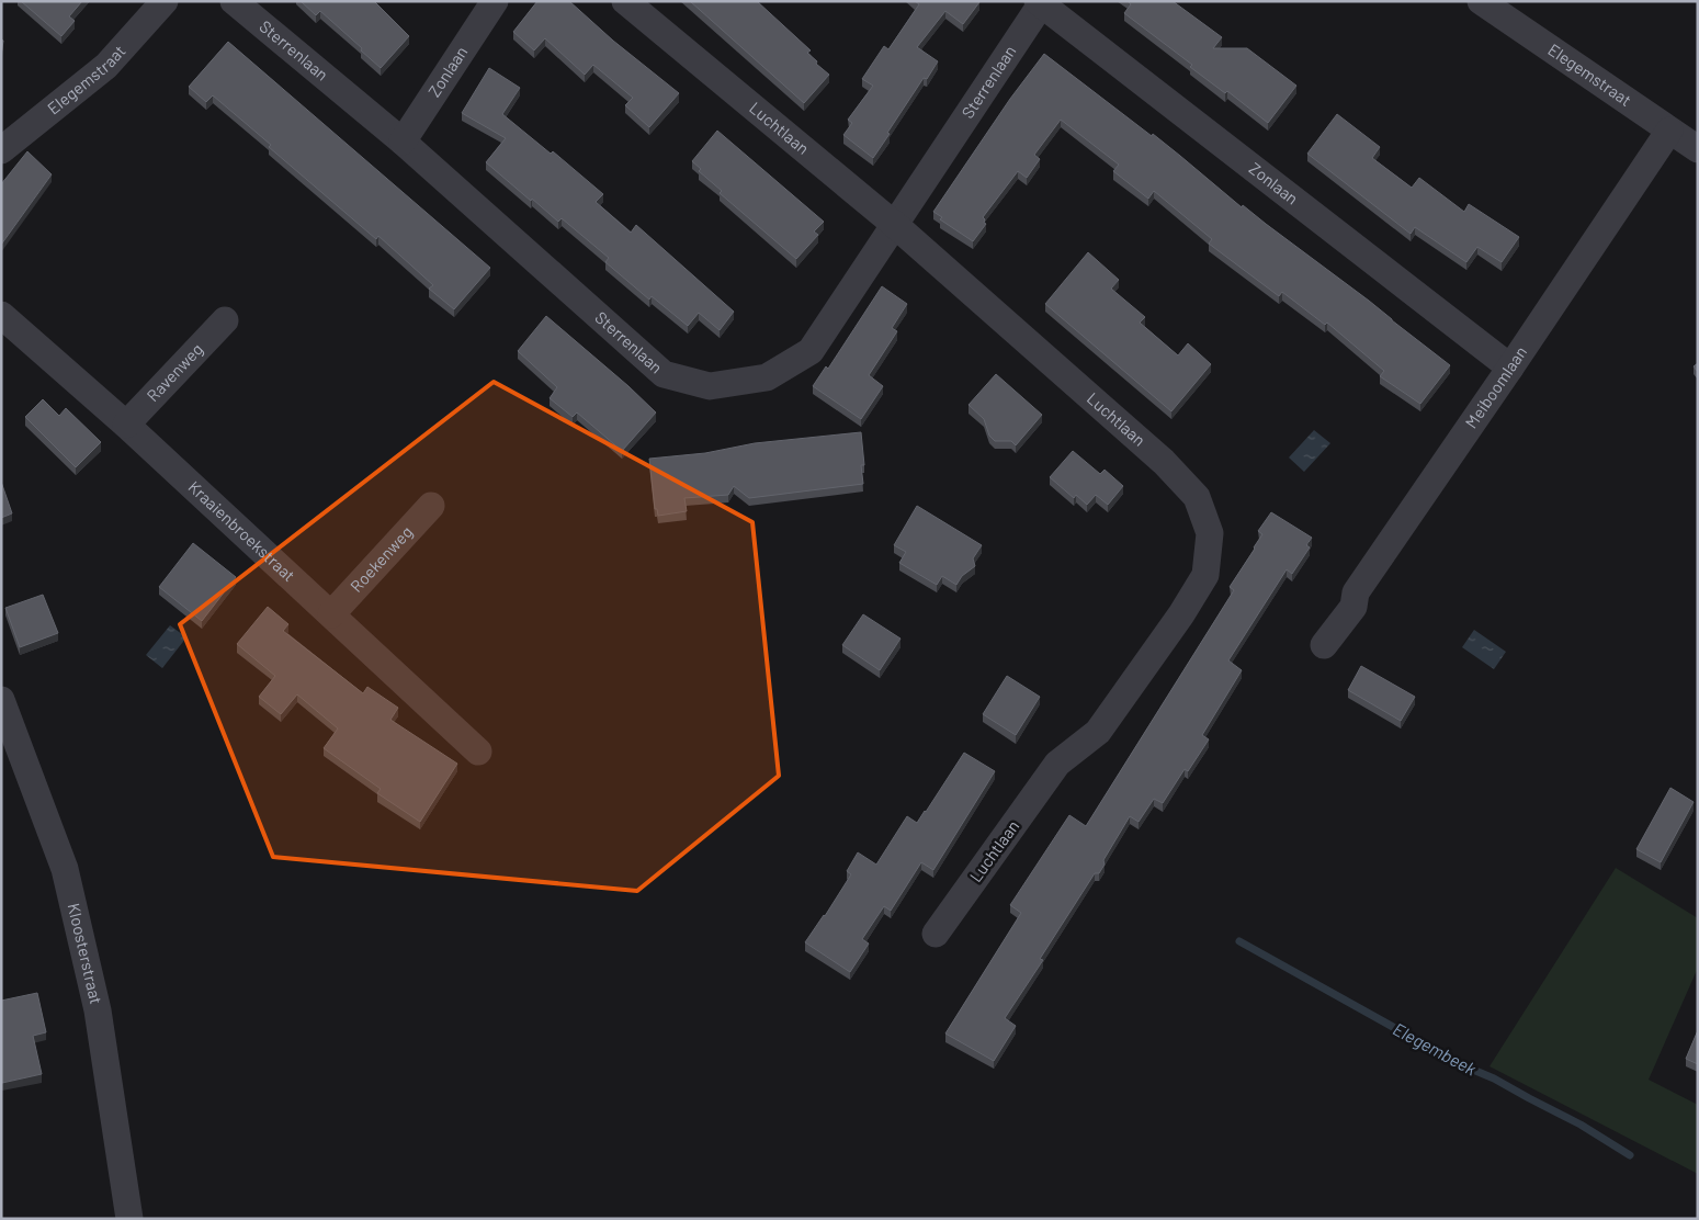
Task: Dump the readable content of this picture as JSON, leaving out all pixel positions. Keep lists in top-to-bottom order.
{
  "streets": {
    "street": [
      "Sterrenlaan",
      "Zonlaan",
      "Elegemstraat",
      "Luchtlaan",
      "Ravenweg",
      "Meiboomlaan",
      "Kraaienbroekstraat",
      "Roekenweg",
      "Kloosterstraat"
    ]
  },
  "crossings": [
    ["Sterrenlaan", "Zonlaan"],
    ["Sterrenlaan", "Luchtlaan"],
    ["Zonlaan", "Meiboomlaan"],
    ["Elegemstraat", "Meiboomlaan"],
    ["Ravenweg", "Kraaienbroekstraat"],
    ["Kraaienbroekstraat", "Roekenweg"]
  ],
  "water": ["Elegembeek"]
}
